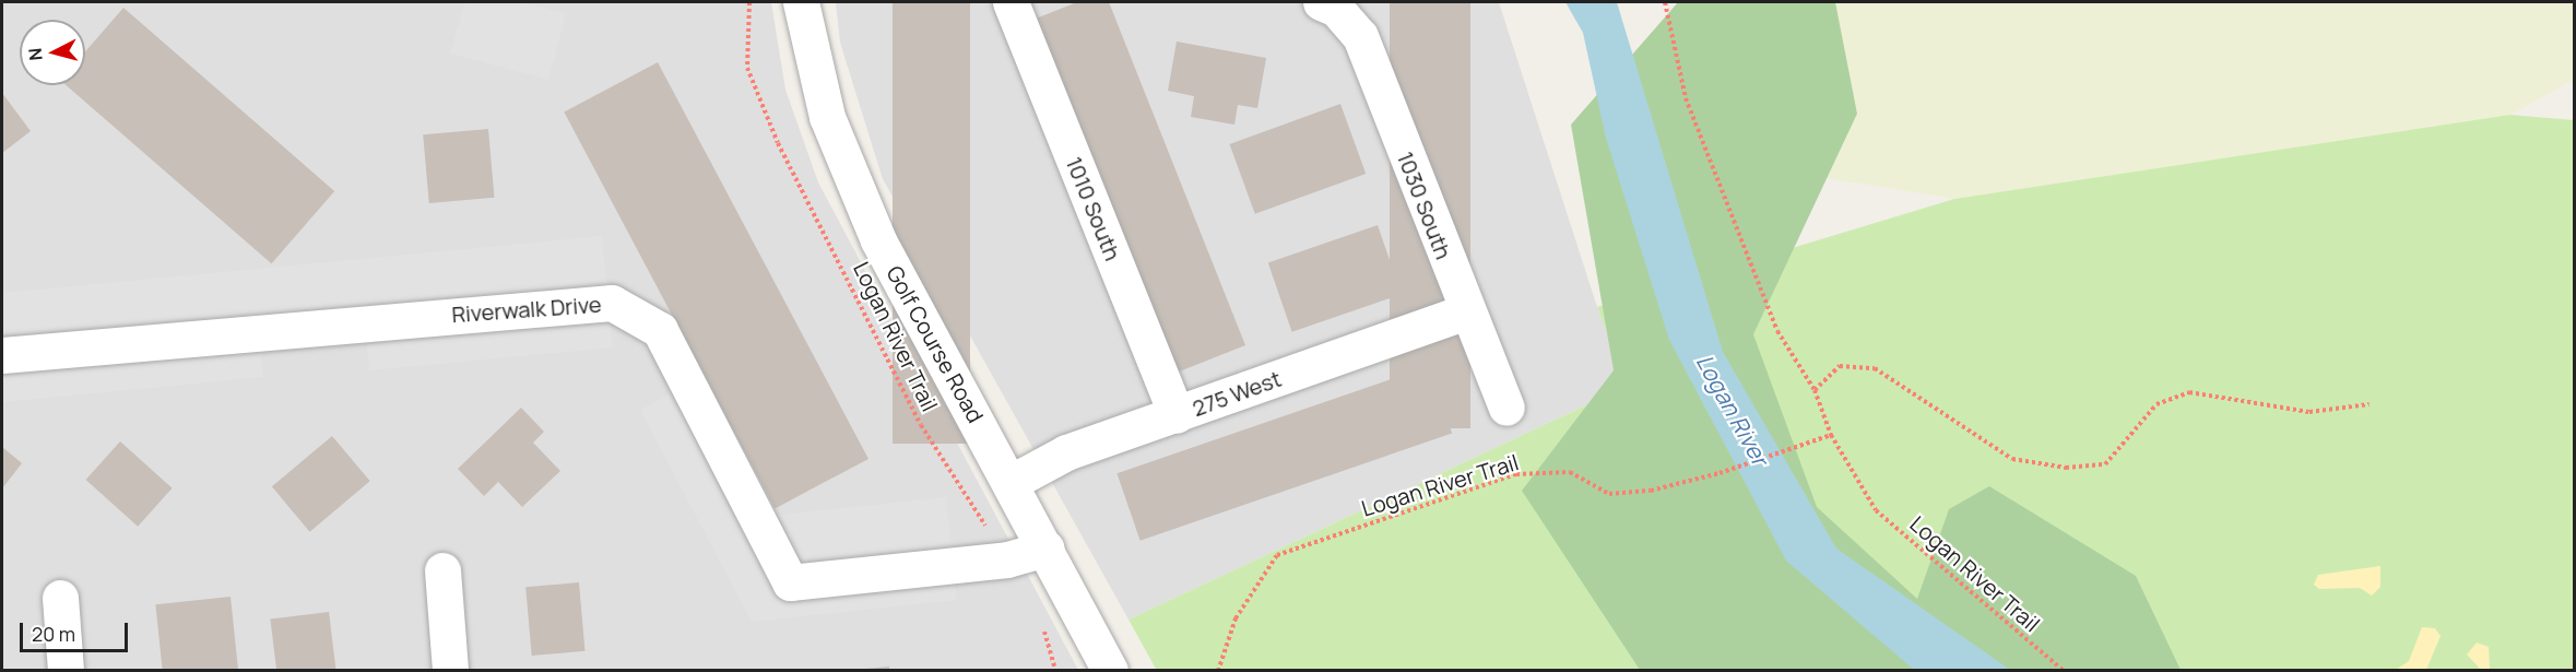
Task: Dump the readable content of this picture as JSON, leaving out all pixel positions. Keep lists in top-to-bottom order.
{
  "streets": {
    "street": [
      "1030 South",
      "1010 South",
      "Riverwalk Drive",
      "Golf Course Road",
      "275 West"
    ],
    "path": ["Logan River Trail"]
  },
  "crossings": [
    ["1030 South", "275 West"],
    ["1010 South", "275 West"],
    ["Riverwalk Drive", "Logan River Trail"],
    ["Riverwalk Drive", "Golf Course Road"],
    ["Golf Course Road", "275 West"]
  ],
  "water": ["Logan River"],
  "scale_bar": "20 m",
  "north": "left"
}
